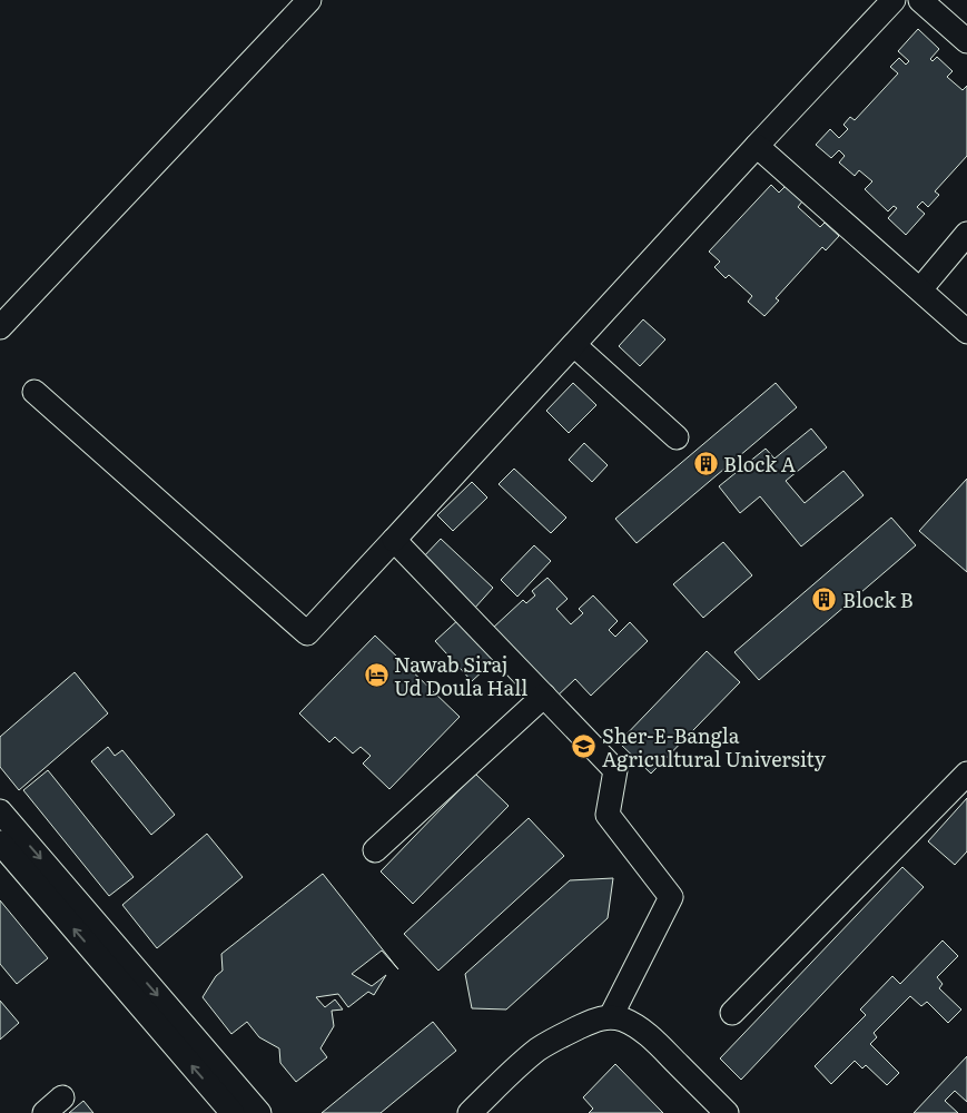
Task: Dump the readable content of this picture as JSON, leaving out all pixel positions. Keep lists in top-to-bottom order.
{
  "places": {
    "building": ["Block A", "Block B"],
    "hotel": ["Nawab Siraj Ud Doula Hall"],
    "school or university": ["Sher-E-Bangla Agricultural University"]
  }
}
